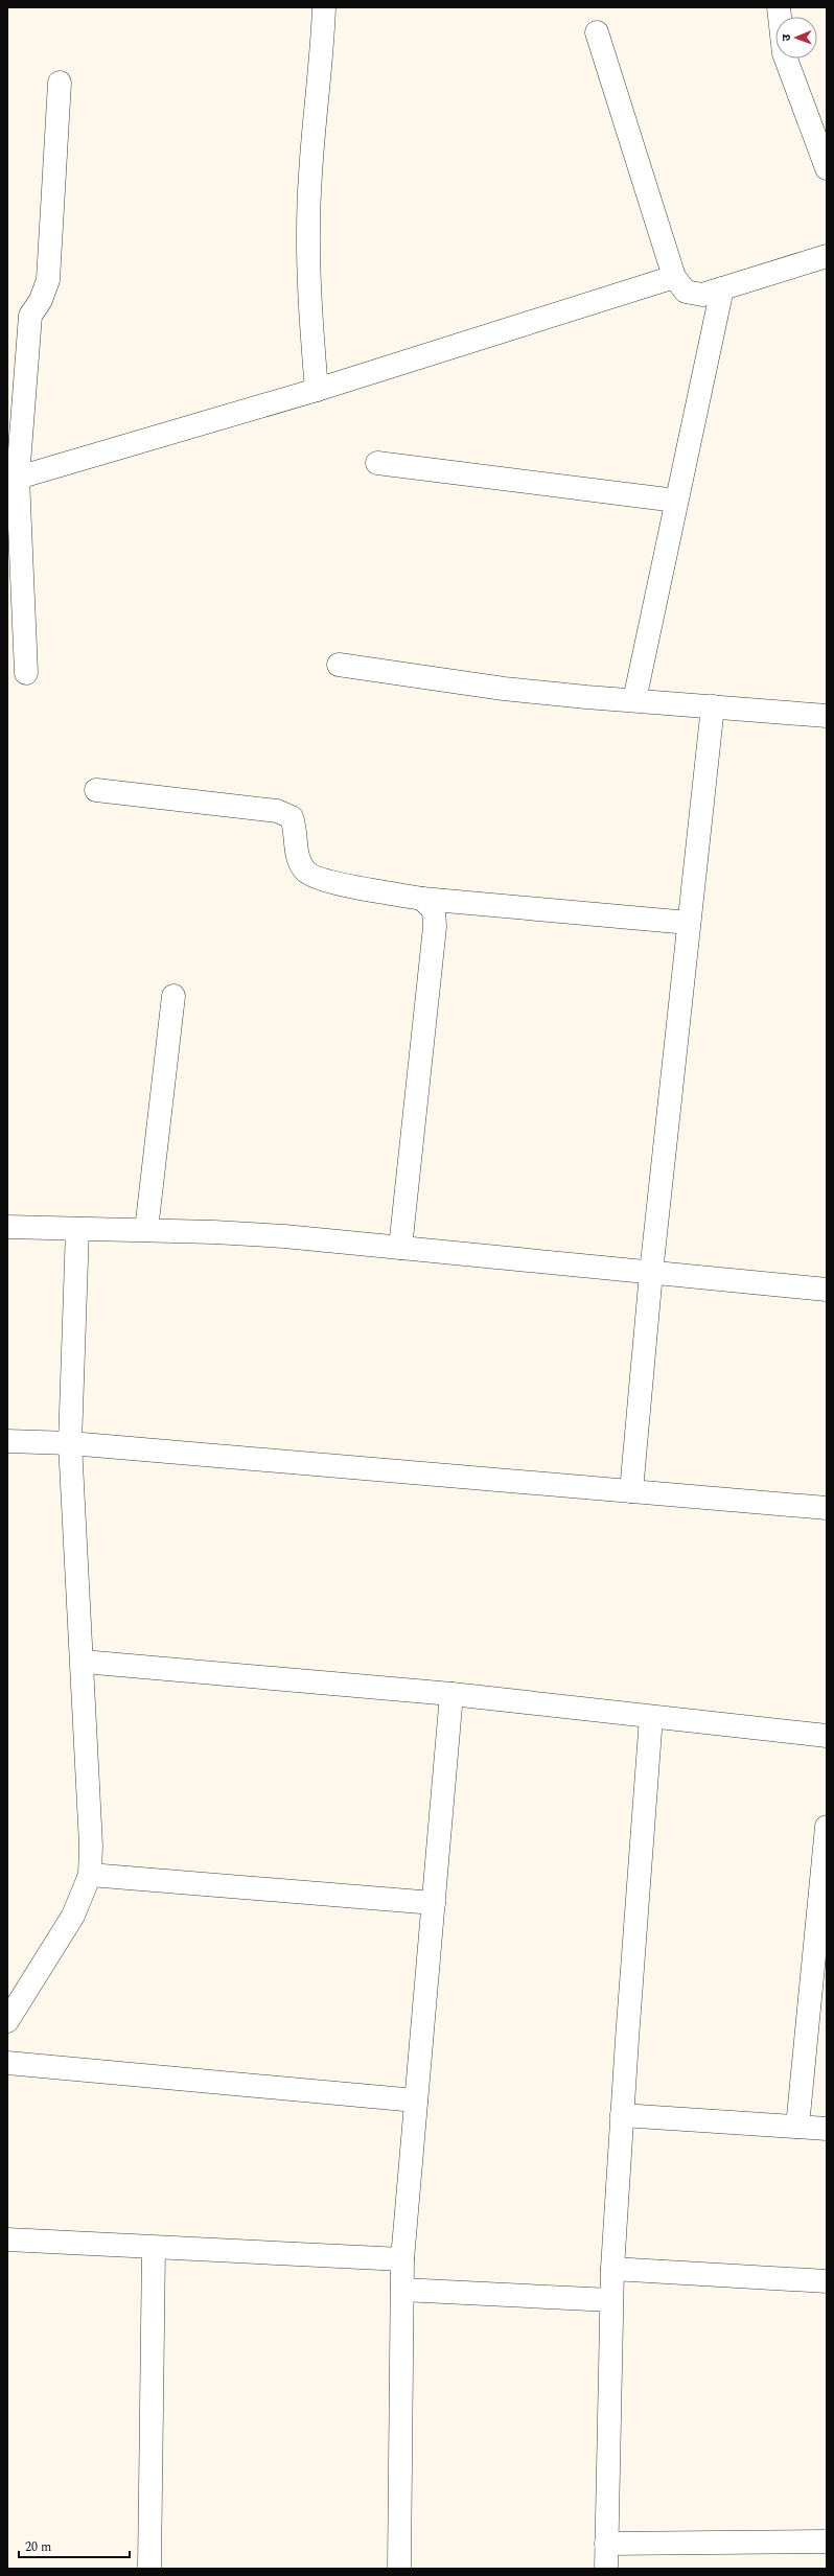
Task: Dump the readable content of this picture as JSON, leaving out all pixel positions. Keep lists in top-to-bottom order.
{
  "scale_bar": "20 m",
  "north": "left"
}
